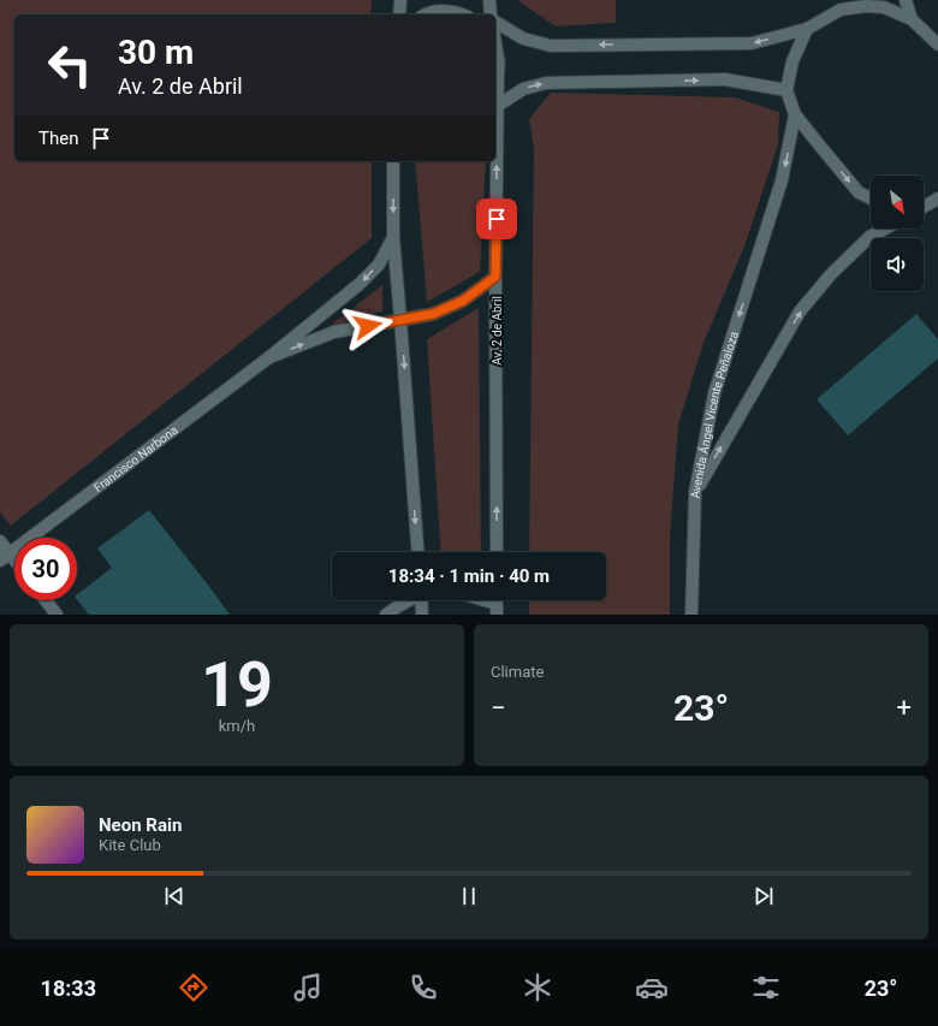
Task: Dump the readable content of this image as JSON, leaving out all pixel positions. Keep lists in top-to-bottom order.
{
  "streets": {
    "street": ["Av. 2 de Abril", "Avenida Ángel Vicente Peñaloza", "Francisco Narbona"]
  },
  "crossings": [
    ["Av. 2 de Abril", "Francisco Narbona"]
  ],
  "north": "bottom right",
  "page": {
    "turn": ["30 m", "Av. 2 de Abril"],
    "then": "Then",
    "limit": "30",
    "trip": "18:34 · 1 min · 40 m",
    "tile": [
      ["19", "km/h"],
      "Climate"
    ],
    "heat": ["−", "23°", "+"],
    "song": ["Neon Rain", "Kite Club"],
    "tabs": ["18:33", "23°"]
  }
}
